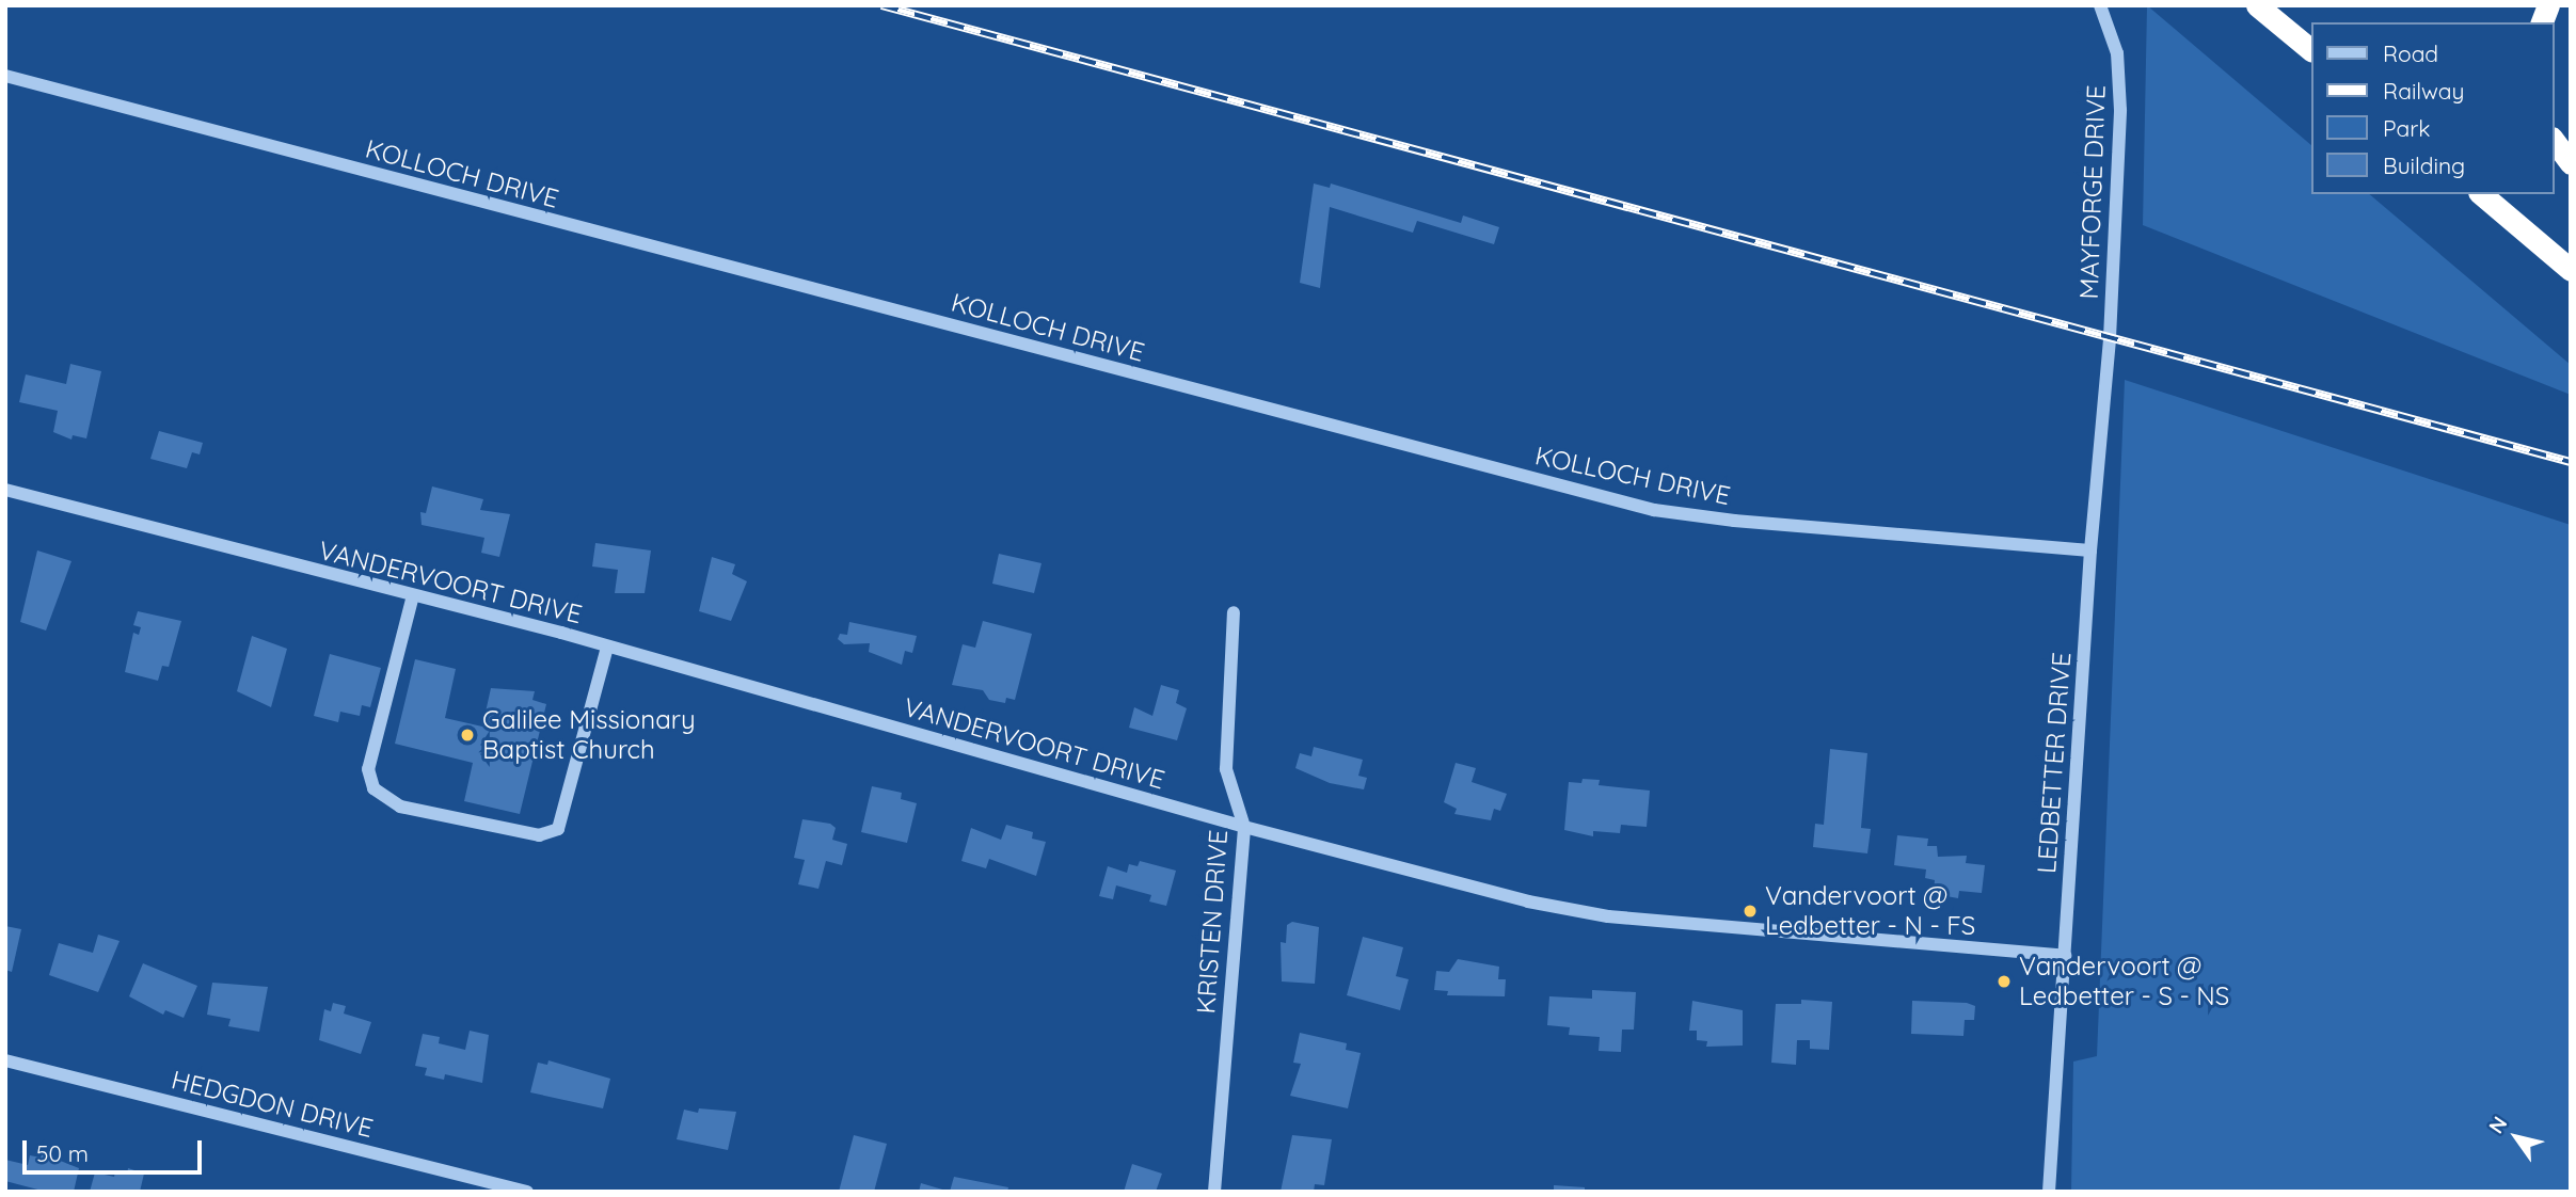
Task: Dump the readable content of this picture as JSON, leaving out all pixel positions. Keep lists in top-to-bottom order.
{
  "streets": {
    "street": [
      "KOLLOCH DRIVE",
      "MAYFORGE DRIVE",
      "VANDERVOORT DRIVE",
      "LEDBETTER DRIVE",
      "KRISTEN DRIVE",
      "HEDGDON DRIVE"
    ]
  },
  "crossings": [
    ["KOLLOCH DRIVE", "LEDBETTER DRIVE"],
    ["MAYFORGE DRIVE", "LEDBETTER DRIVE"],
    ["VANDERVOORT DRIVE", "LEDBETTER DRIVE"],
    ["VANDERVOORT DRIVE", "KRISTEN DRIVE"]
  ],
  "places": ["Galilee Missionary Baptist Church", "Vandervoort @ Ledbetter - N - FS", "Vandervoort @ Ledbetter - S - NS"],
  "legend": [
    "Road",
    "Railway",
    "Park",
    "Building"
  ],
  "scale_bar": "50 m",
  "north": "top left"
}
